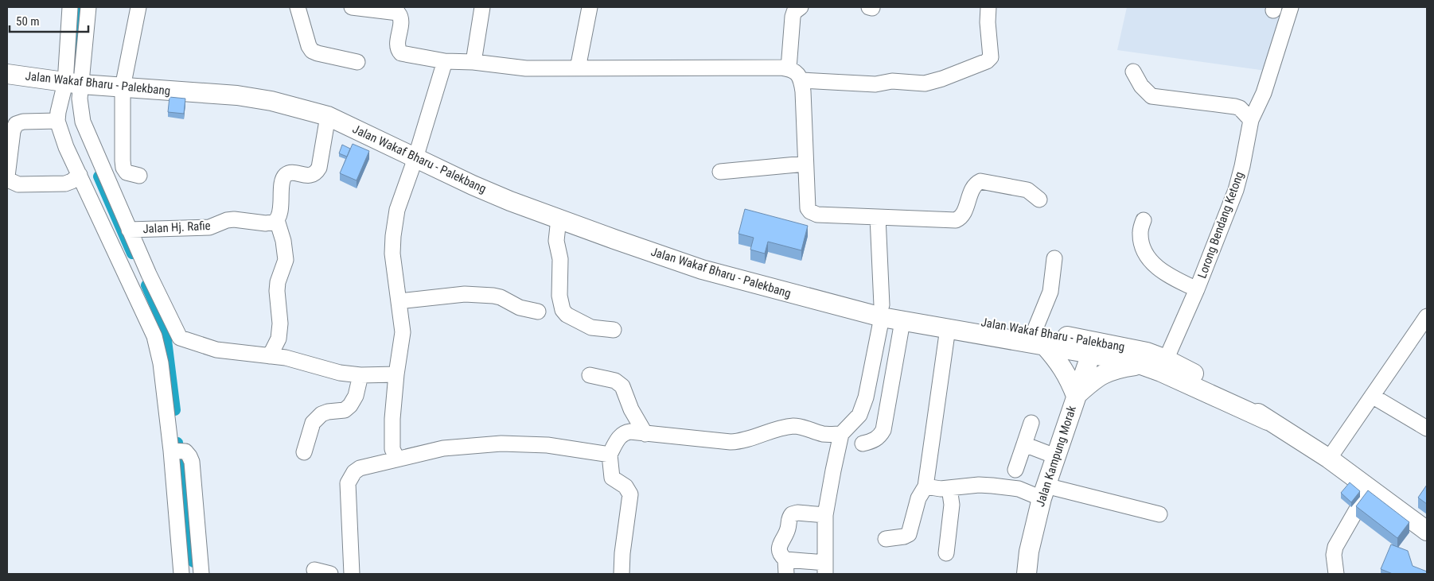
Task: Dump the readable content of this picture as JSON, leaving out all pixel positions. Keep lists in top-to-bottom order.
{
  "streets": {
    "main road": ["Jalan Wakaf Bharu - Palekbang", "Jalan Kampung Morak"],
    "street": ["Lorong Bendang Ketong", "Jalan Hj. Rafie"]
  },
  "crossings": [
    ["Jalan Wakaf Bharu - Palekbang", "Lorong Bendang Ketong"],
    ["Jalan Wakaf Bharu - Palekbang", "Jalan Kampung Morak"]
  ],
  "scale_bar": "50 m"
}
